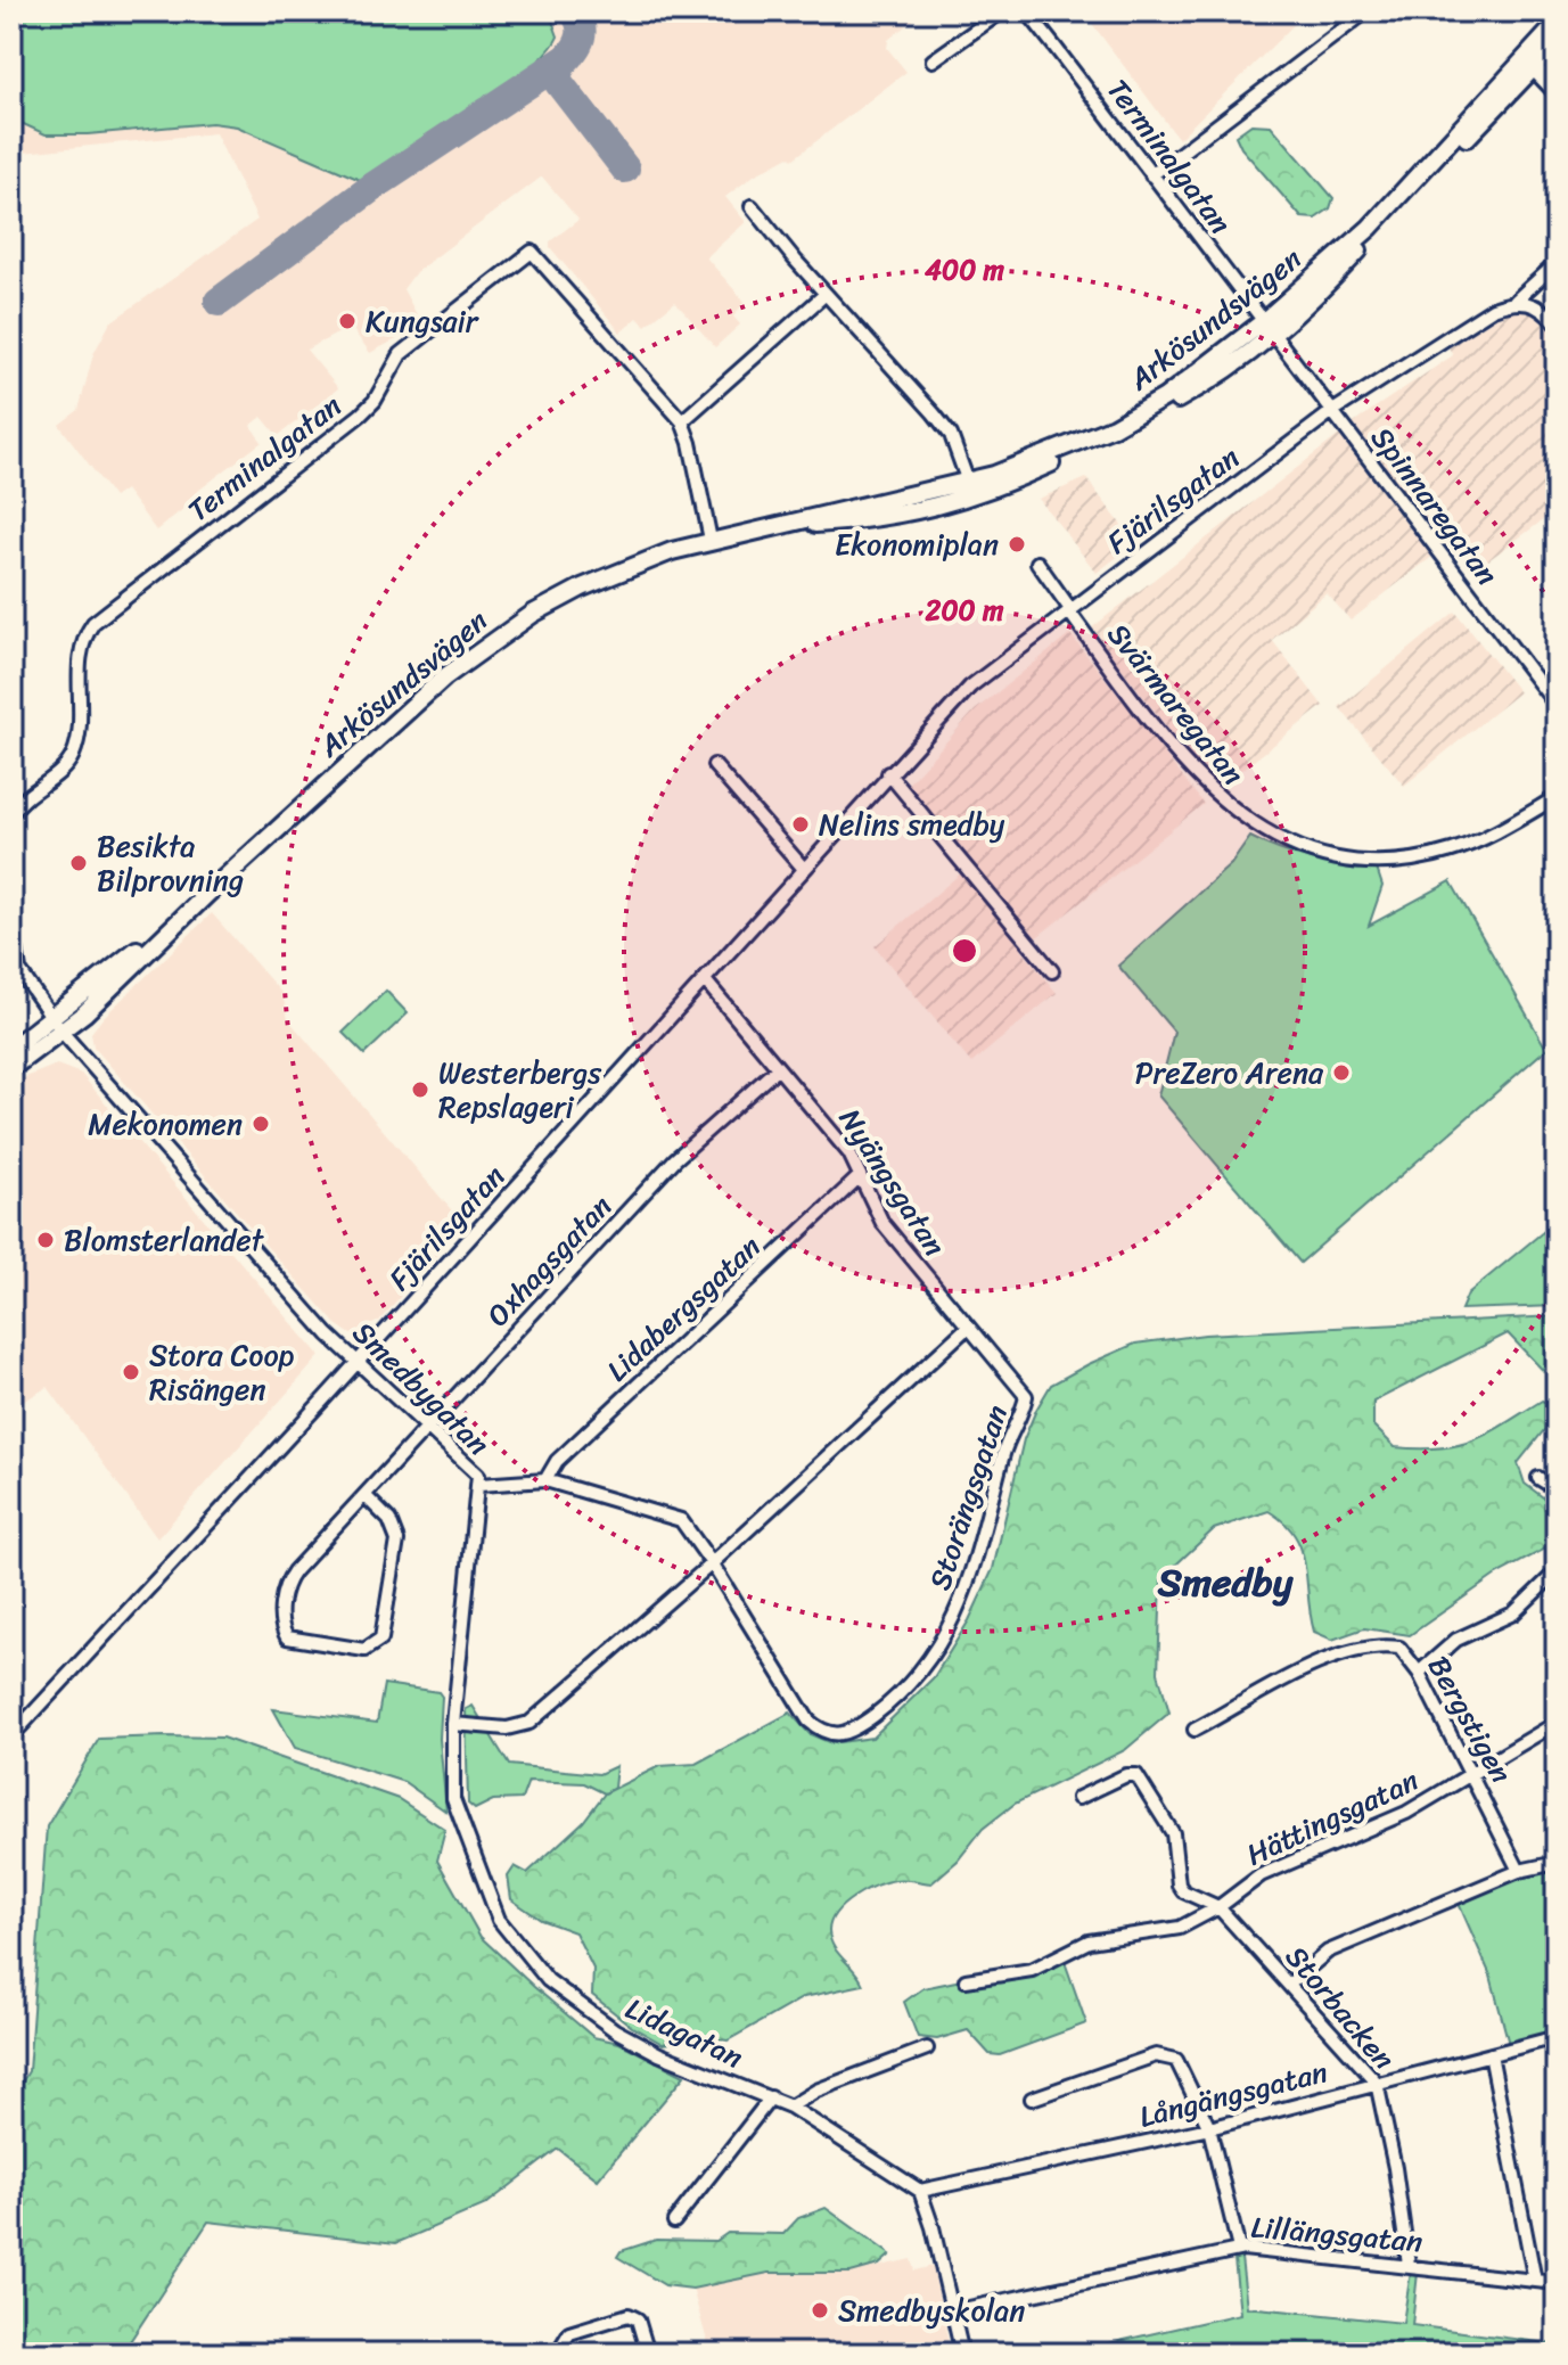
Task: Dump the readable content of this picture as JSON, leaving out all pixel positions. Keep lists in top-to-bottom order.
{
  "streets": {
    "main road": ["Arkösundsvägen"],
    "street": [
      "Terminalgatan",
      "Fjärilsgatan",
      "Spinnaregatan",
      "Svärmaregatan",
      "Nyängsgatan",
      "Oxhagsgatan",
      "Lidabergsgatan",
      "Smedbygatan",
      "Storängsgatan",
      "Bergstigen",
      "Hättingsgatan",
      "Storbacken",
      "Lidagatan",
      "Långängsgatan",
      "Lillängsgatan"
    ]
  },
  "crossings": [
    ["Terminalgatan", "Arkösundsvägen"],
    ["Terminalgatan", "Spinnaregatan"],
    ["Arkösundsvägen", "Spinnaregatan"],
    ["Arkösundsvägen", "Smedbygatan"],
    ["Fjärilsgatan", "Spinnaregatan"],
    ["Fjärilsgatan", "Svärmaregatan"],
    ["Fjärilsgatan", "Nyängsgatan"],
    ["Fjärilsgatan", "Smedbygatan"],
    ["Nyängsgatan", "Oxhagsgatan"],
    ["Nyängsgatan", "Lidabergsgatan"],
    ["Nyängsgatan", "Storängsgatan"],
    ["Oxhagsgatan", "Smedbygatan"],
    ["Lidabergsgatan", "Smedbygatan"],
    ["Smedbygatan", "Storängsgatan"],
    ["Smedbygatan", "Lidagatan"],
    ["Bergstigen", "Hättingsgatan"],
    ["Hättingsgatan", "Storbacken"],
    ["Storbacken", "Långängsgatan"],
    ["Storbacken", "Lillängsgatan"],
    ["Lidagatan", "Långängsgatan"]
  ],
  "districts": ["Smedby"],
  "places": [
    "Kungsair",
    "Ekonomiplan",
    "Nelins smedby",
    "Besikta Bilprovning",
    "PreZero Arena",
    "Westerbergs Repslageri",
    "Mekonomen",
    "Blomsterlandet",
    "Stora Coop Risängen",
    "Smedbyskolan"
  ],
  "rings": ["400 m", "200 m"]
}
